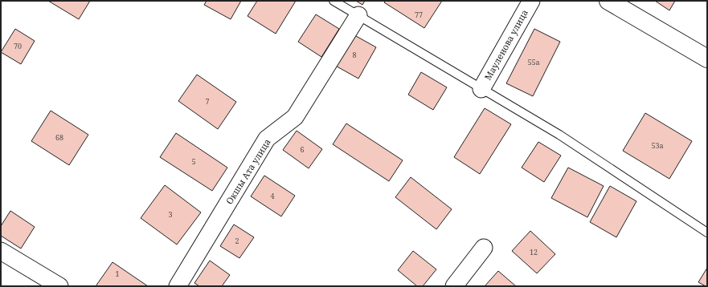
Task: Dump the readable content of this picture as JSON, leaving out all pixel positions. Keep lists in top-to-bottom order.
{
  "streets": {
    "street": ["Мауленова улица", "Окшы Ата улица"]
  },
  "house_numbers": [
    "77",
    "70",
    "8",
    "55а",
    "7",
    "68",
    "53а",
    "6",
    "5",
    "4",
    "3",
    "2",
    "12",
    "1"
  ]
}
